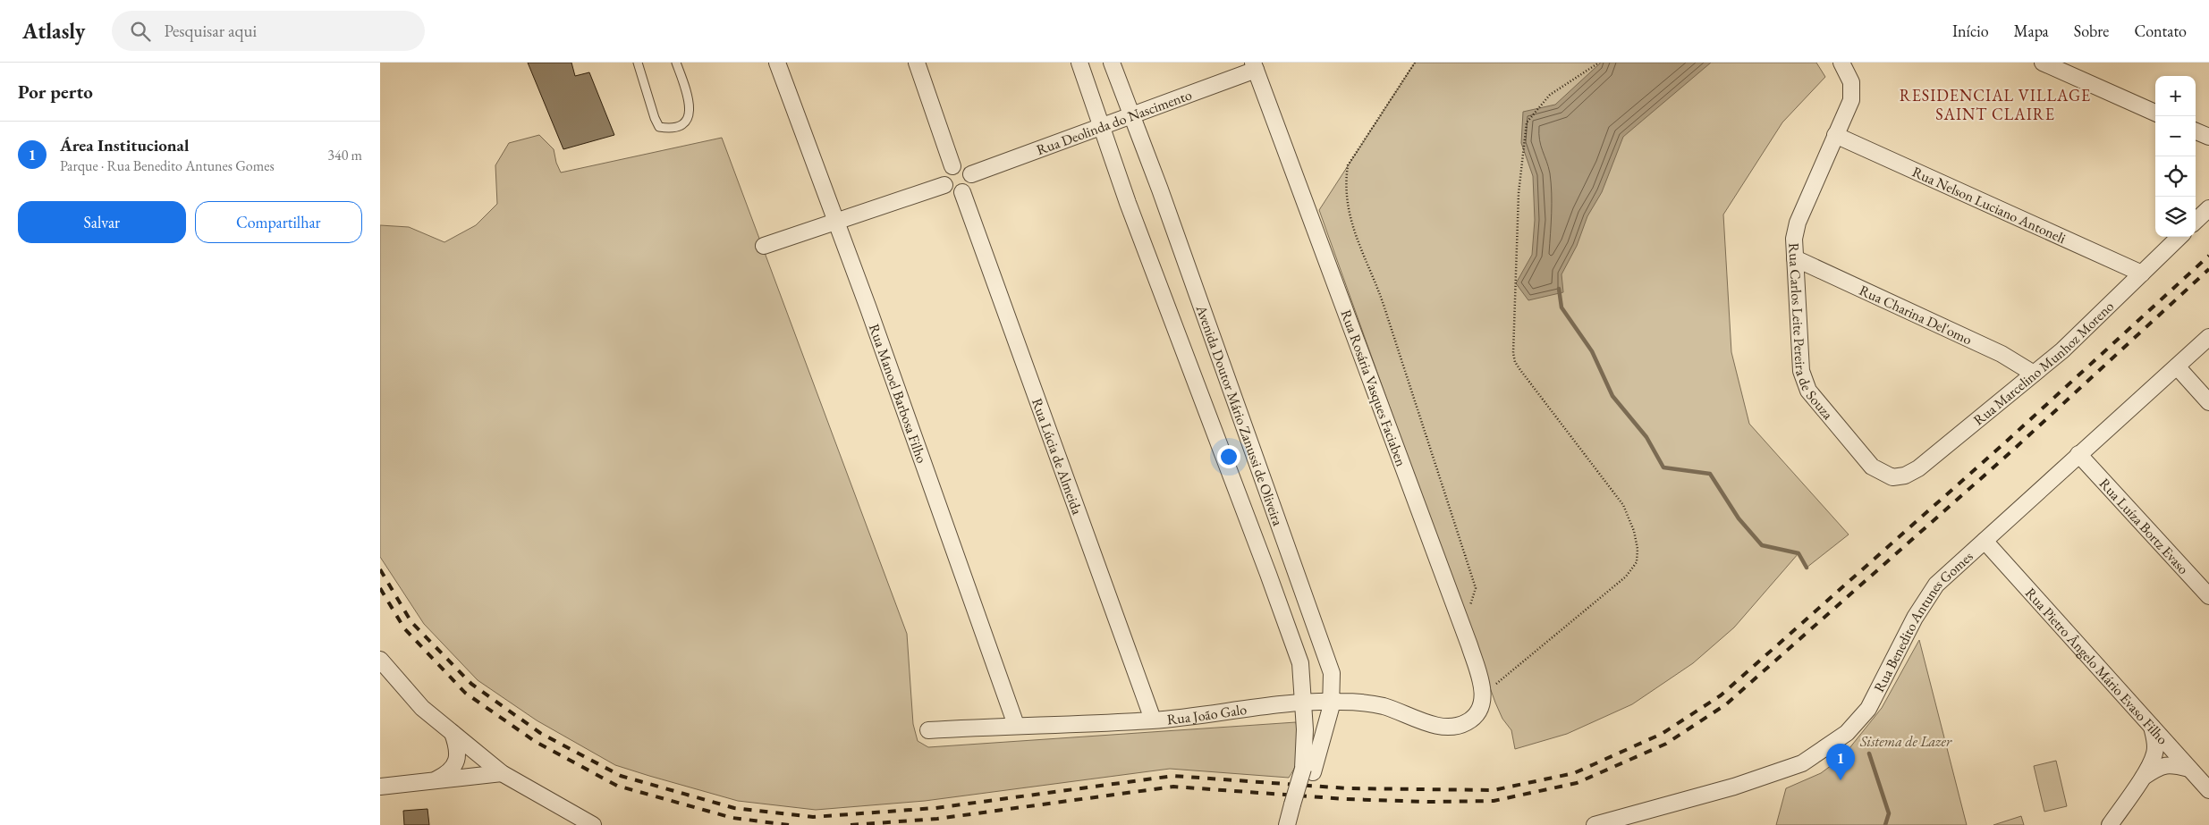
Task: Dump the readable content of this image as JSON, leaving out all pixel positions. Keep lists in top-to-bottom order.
{
  "streets": {
    "street": [
      "Rua Deolinda do Nascimento",
      "Rua Nelson Luciano Antoneli",
      "Rua Charina Del'omo",
      "Rua Carlos Leite Pereira de Souza",
      "Rua Marcelino Munhoz Moreno",
      "Rua Rosária Vasques Faciaben",
      "Rua Manoel Barbosa Filho",
      "Avenida Doutor Mário Zanussi de Oliveira",
      "Rua Lúcia de Almeida",
      "Rua Luíza Bortz Evaso",
      "Rua Benedito Antunes Gomes",
      "Rua Pietro Ângelo Mário Evaso Filho",
      "Rua João Galo"
    ]
  },
  "crossings": [
    ["Rua Deolinda do Nascimento", "Rua Rosária Vasques Faciaben"],
    ["Rua Deolinda do Nascimento", "Avenida Doutor Mário Zanussi de Oliveira"],
    ["Rua Deolinda do Nascimento", "Rua Lúcia de Almeida"],
    ["Rua Nelson Luciano Antoneli", "Rua Carlos Leite Pereira de Souza"],
    ["Rua Nelson Luciano Antoneli", "Rua Marcelino Munhoz Moreno"],
    ["Rua Charina Del'omo", "Rua Carlos Leite Pereira de Souza"],
    ["Rua Charina Del'omo", "Rua Marcelino Munhoz Moreno"],
    ["Rua Carlos Leite Pereira de Souza", "Rua Marcelino Munhoz Moreno"],
    ["Rua Rosária Vasques Faciaben", "Rua João Galo"],
    ["Rua Manoel Barbosa Filho", "Rua João Galo"],
    ["Avenida Doutor Mário Zanussi de Oliveira", "Rua João Galo"],
    ["Rua Lúcia de Almeida", "Rua João Galo"],
    ["Rua Luíza Bortz Evaso", "Rua Benedito Antunes Gomes"],
    ["Rua Benedito Antunes Gomes", "Rua Pietro Ângelo Mário Evaso Filho"]
  ],
  "districts": ["RESIDENCIAL VILLAGE SAINT CLAIRE"],
  "parks": ["Sistema de Lazer"],
  "page": {
    "header": "Atlasly",
    "search": "Pesquisar aqui",
    "nav": [
      "Início",
      "Mapa",
      "Sobre",
      "Contato"
    ],
    "heading": "Por perto",
    "map_buttons": ["+", "−"],
    "list": [
      {
        "mark": "1",
        "name": "Área Institucional",
        "note": "Parque · Rua Benedito Antunes Gomes",
        "value": "340 m"
      }
    ],
    "buttons": ["Salvar", "Compartilhar"],
    "pins": "1"
  }
}
